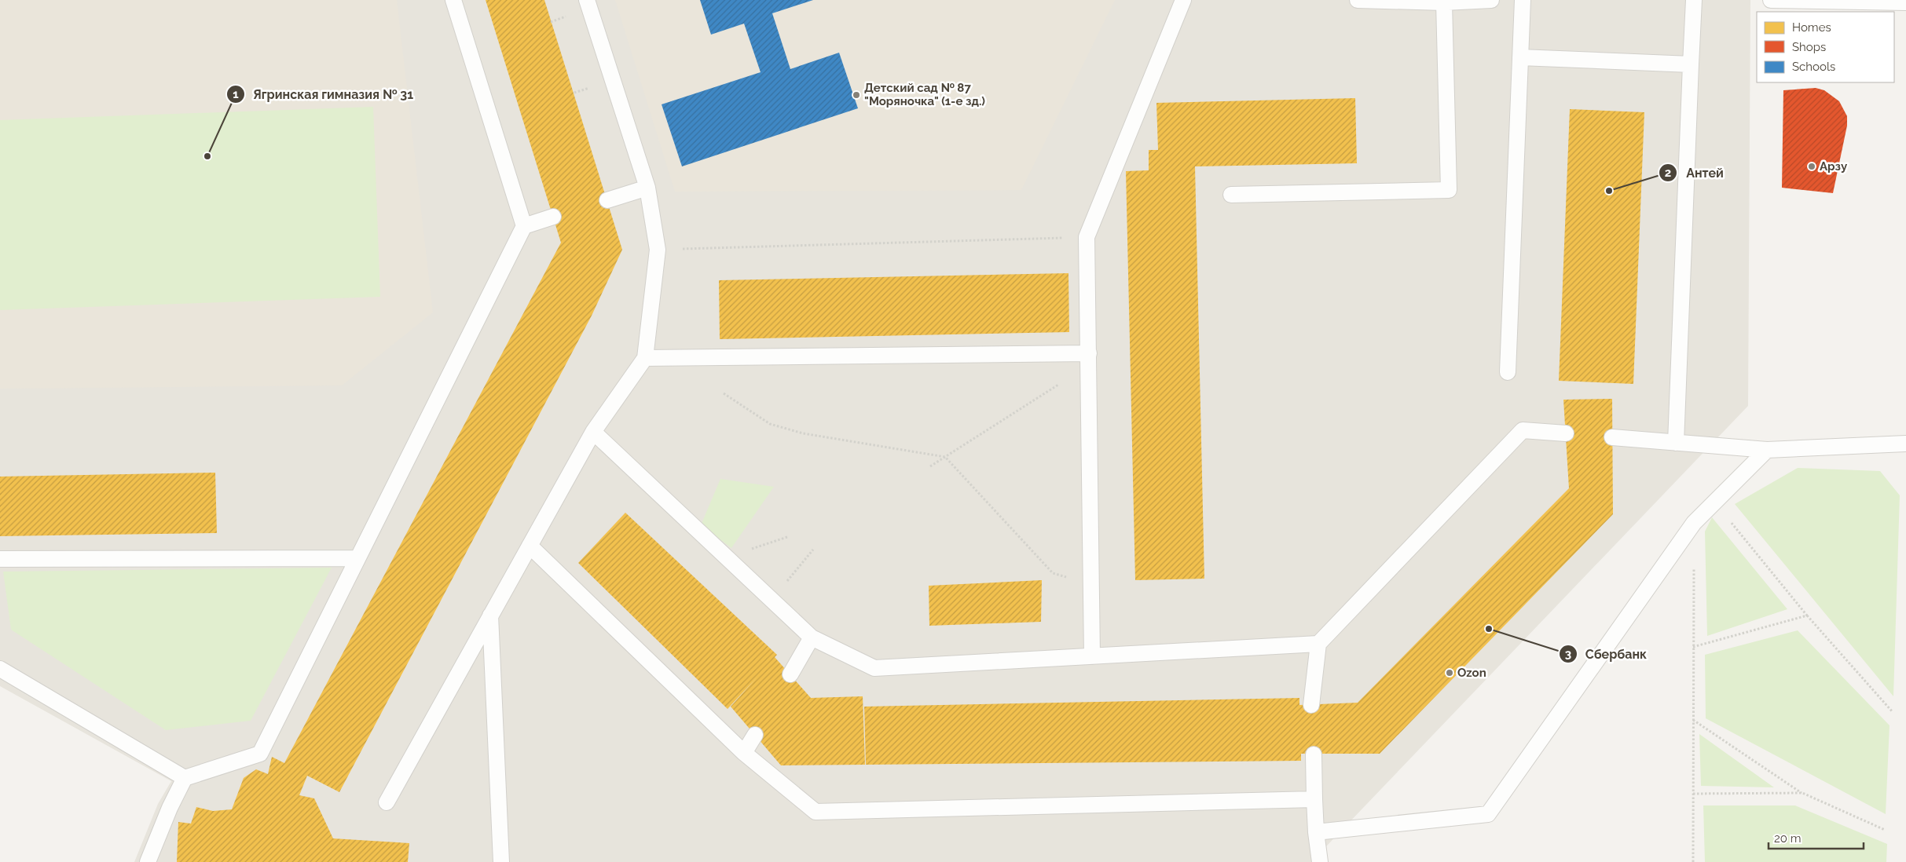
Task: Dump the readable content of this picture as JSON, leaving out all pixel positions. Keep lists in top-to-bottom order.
{
  "places": [
    "Детский сад № 87 \"Моряночка\" (1-е зд.)",
    "Ягринская гимназия № 31",
    "Арзу",
    "Антей",
    "Сбербанк",
    "Ozon"
  ],
  "legend": ["Homes", "Shops", "Schools"],
  "scale_bar": "20 m"
}
